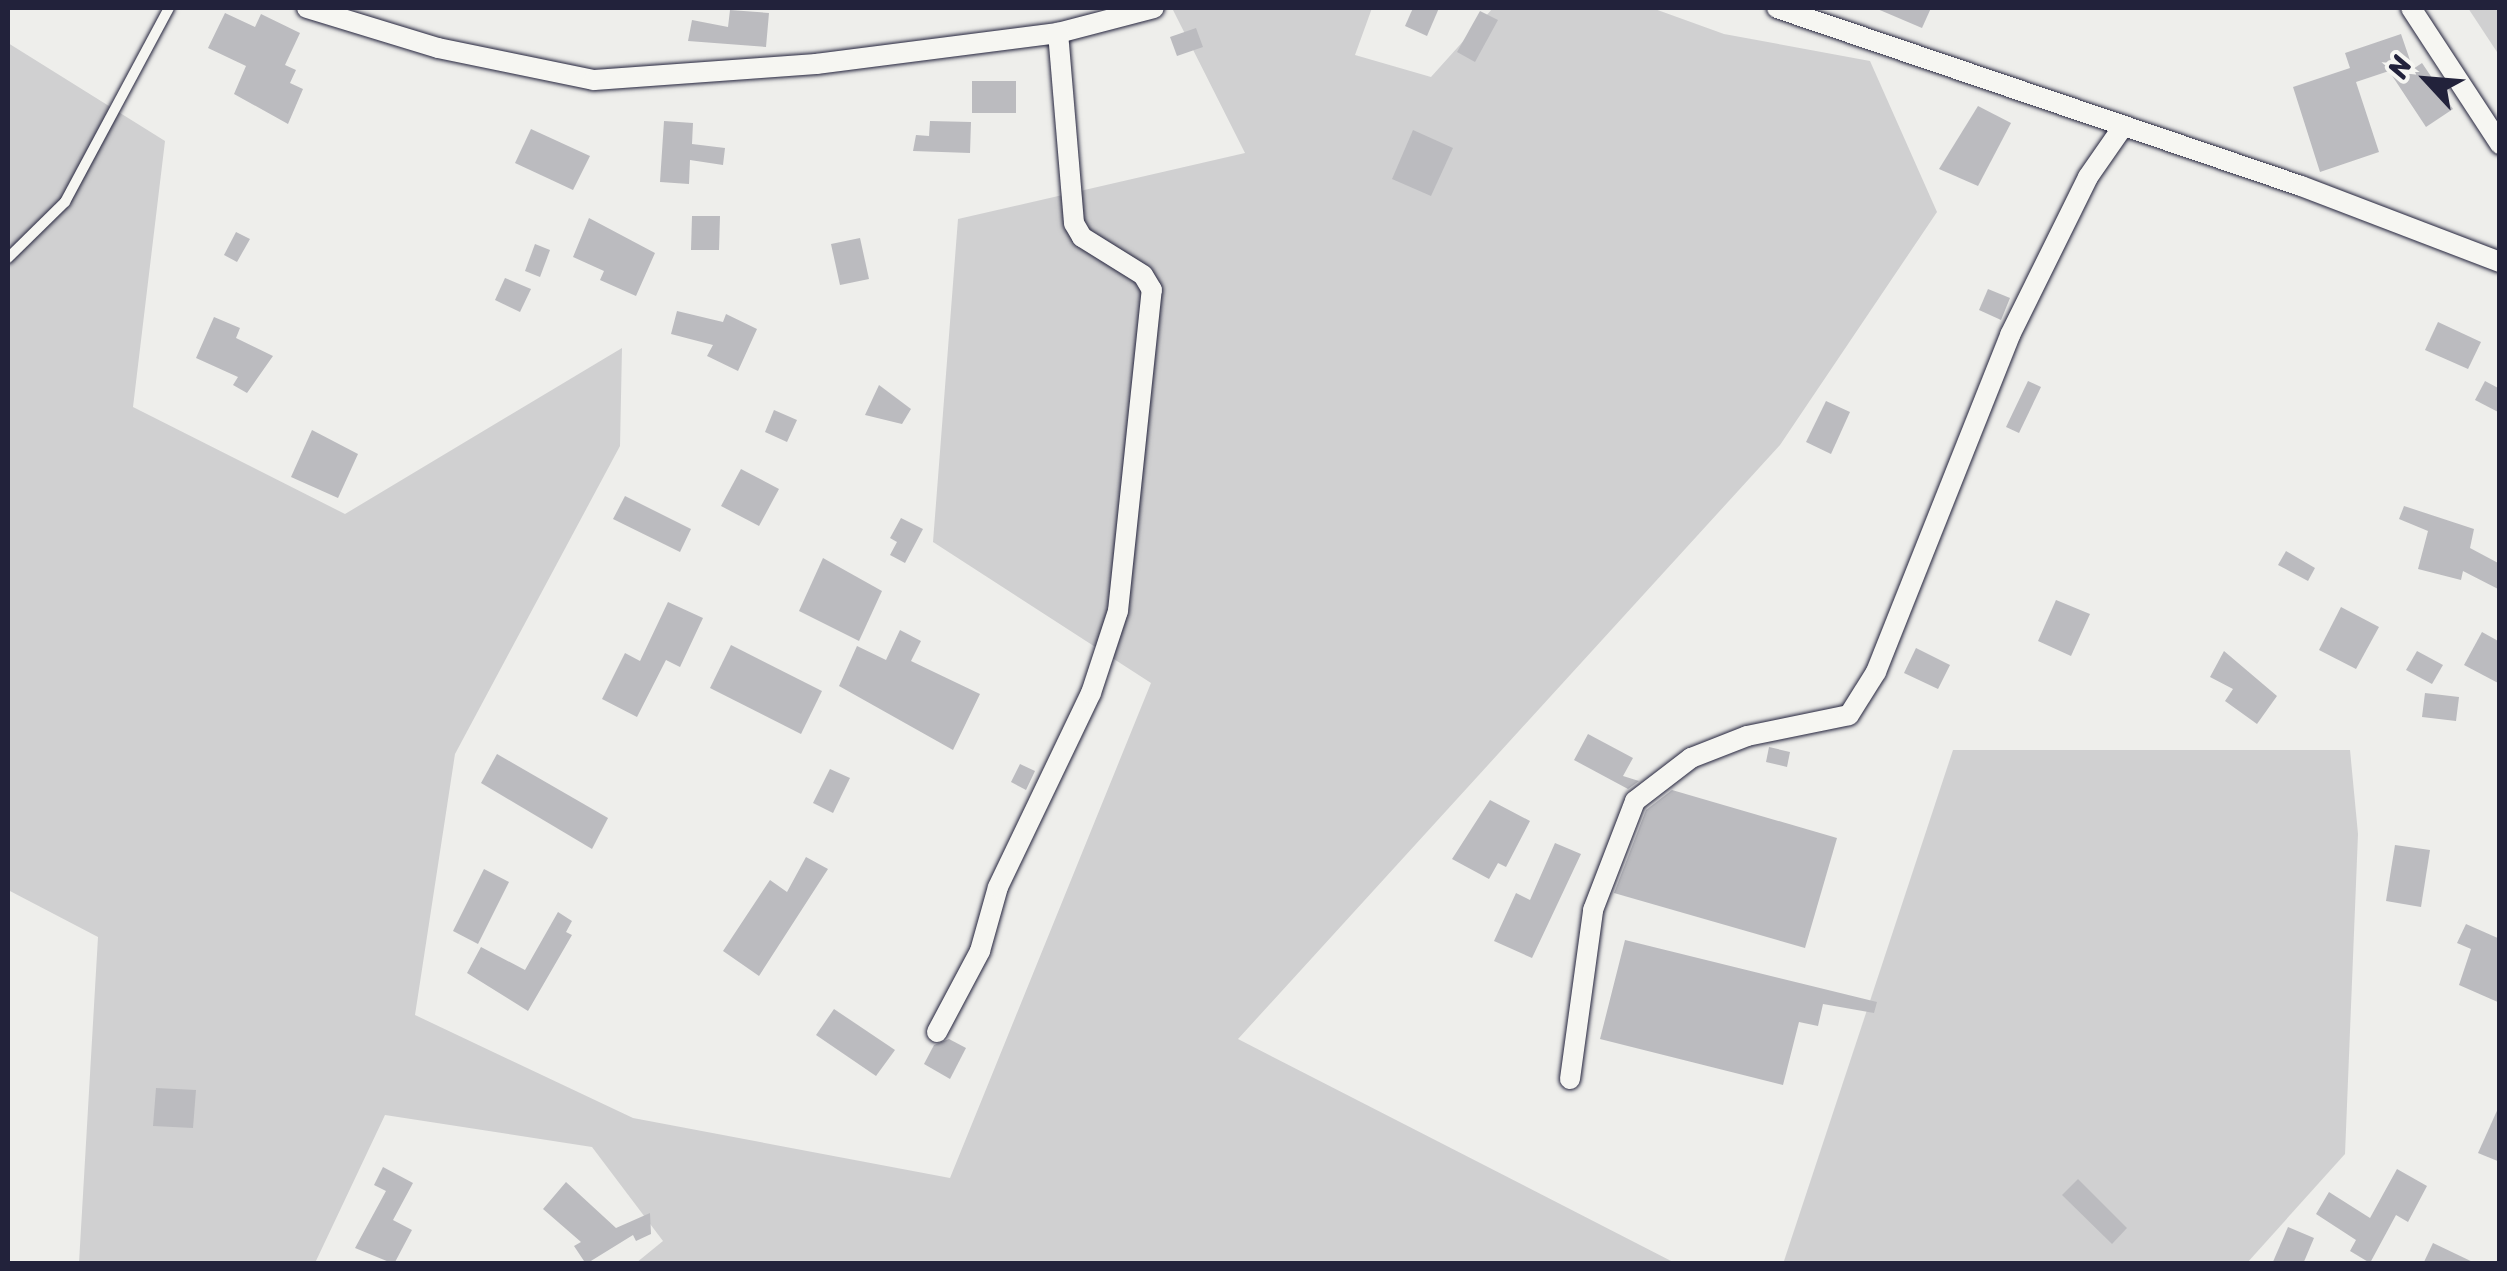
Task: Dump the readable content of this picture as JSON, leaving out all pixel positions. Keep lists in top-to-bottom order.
{
  "north": "top left"
}
